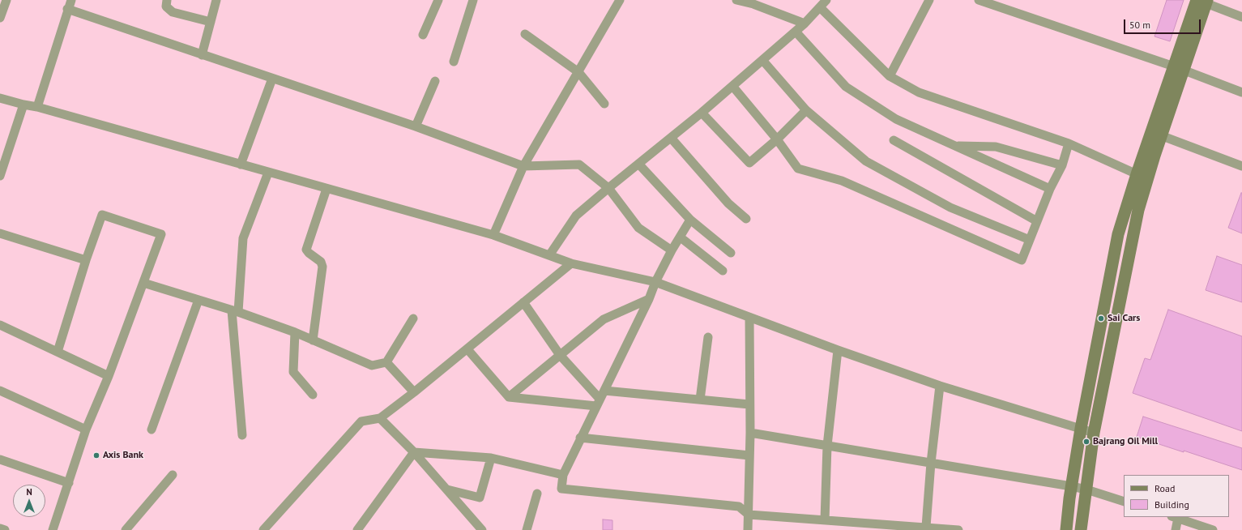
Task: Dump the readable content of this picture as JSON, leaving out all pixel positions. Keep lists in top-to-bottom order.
{
  "places": ["Sai Cars", "Bajrang Oil Mill", "Axis Bank"],
  "legend": ["Road", "Building"],
  "scale_bar": "50 m",
  "north": "top"
}
